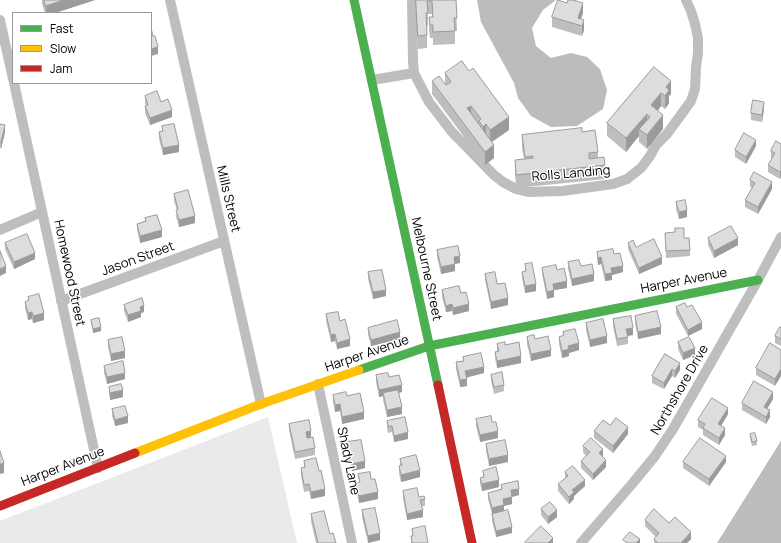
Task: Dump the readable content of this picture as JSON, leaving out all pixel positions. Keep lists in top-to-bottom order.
{
  "streets": {
    "street": [
      "Rolls Landing",
      "Mills Street",
      "Jason Street",
      "Melbourne Street",
      "Homewood Street",
      "Harper Avenue",
      "Northshore Drive",
      "Shady Lane"
    ]
  },
  "crossings": [
    ["Mills Street", "Jason Street"],
    ["Mills Street", "Harper Avenue"],
    ["Jason Street", "Homewood Street"],
    ["Melbourne Street", "Harper Avenue"],
    ["Homewood Street", "Harper Avenue"],
    ["Harper Avenue", "Northshore Drive"],
    ["Harper Avenue", "Shady Lane"]
  ],
  "legend": ["Fast", "Slow", "Jam"]
}
